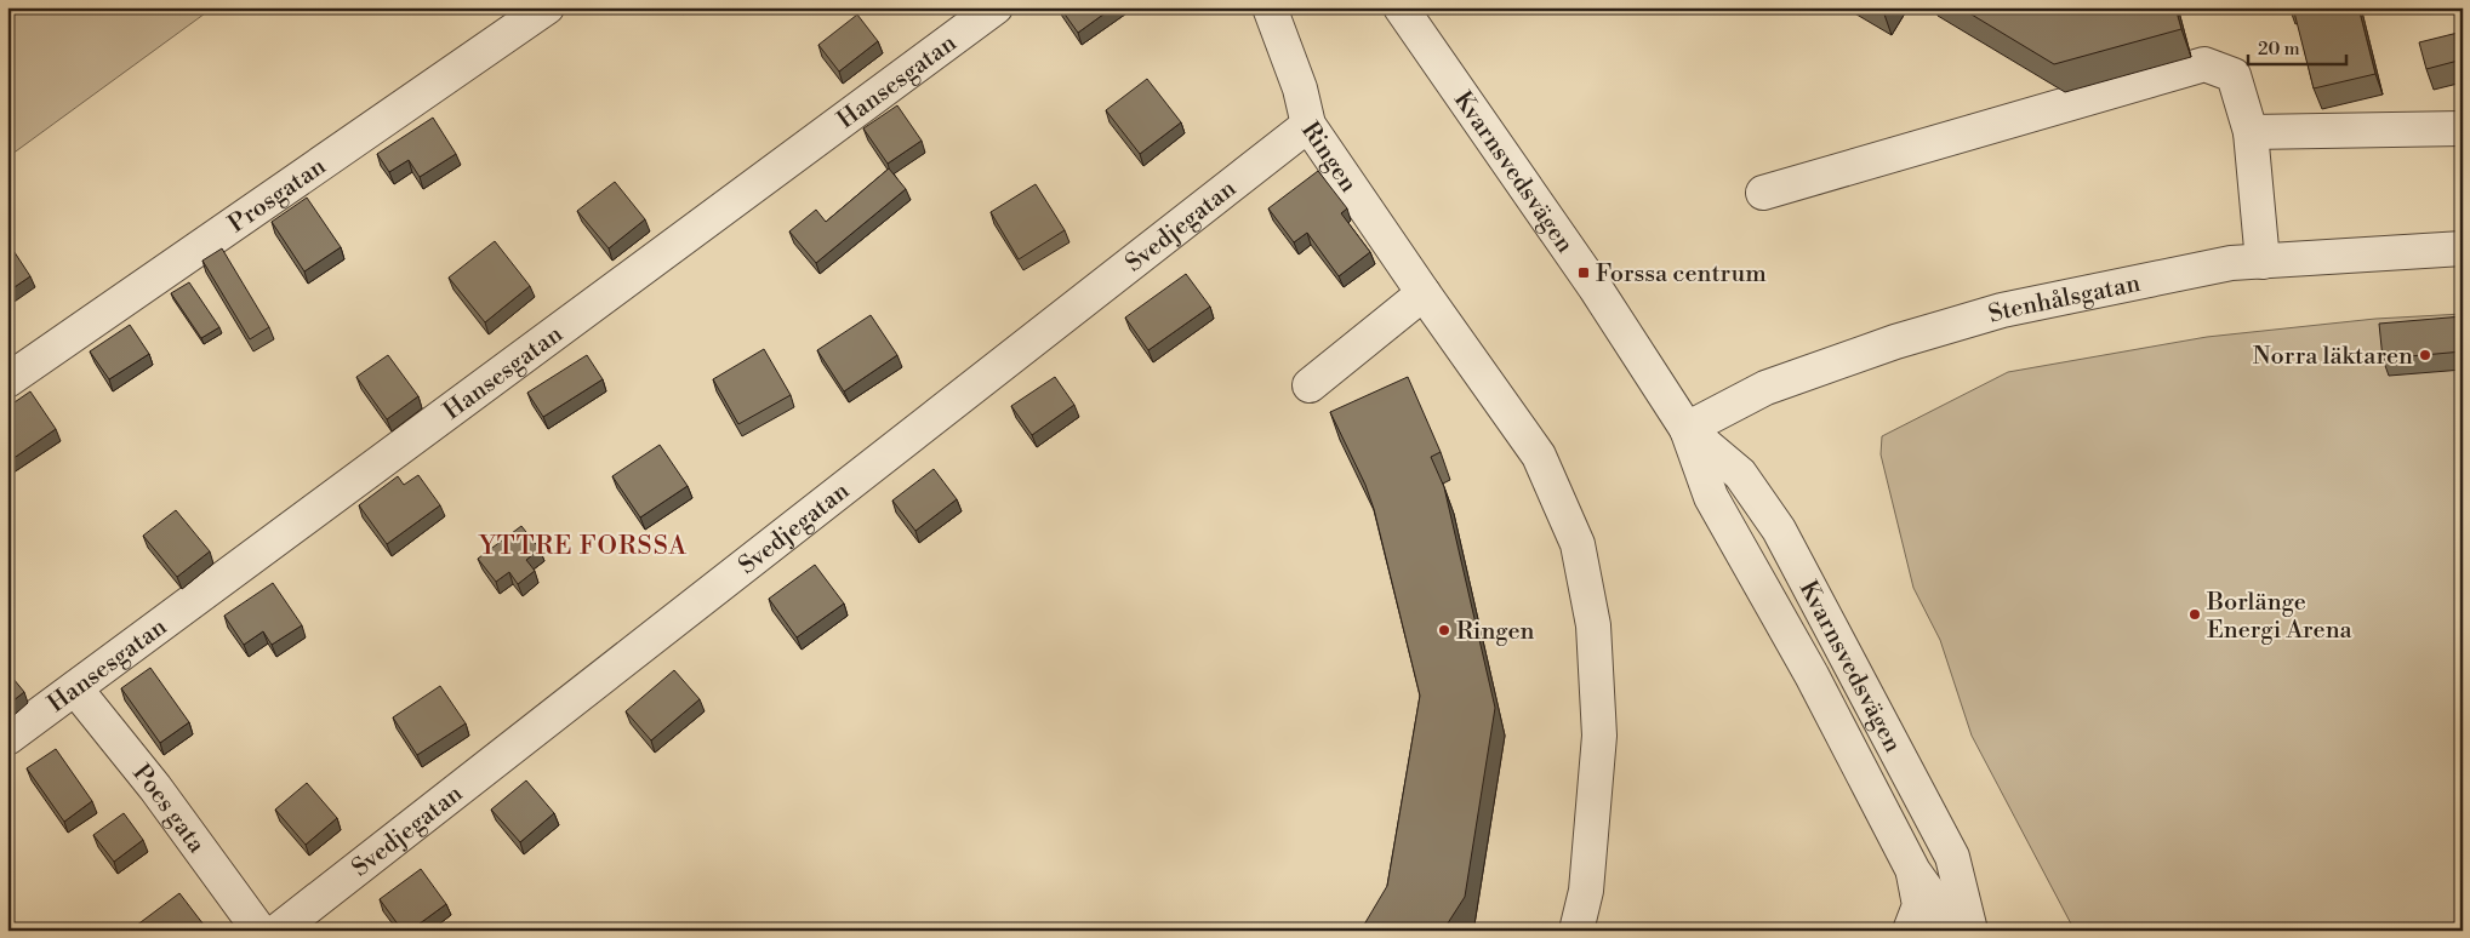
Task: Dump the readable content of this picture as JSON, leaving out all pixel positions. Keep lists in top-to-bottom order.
{
  "streets": {
    "street": [
      "Hansesgatan",
      "Ringen",
      "Kvarnsvedsvägen",
      "Prosgatan",
      "Svedjegatan",
      "Stenhålsgatan",
      "Poes gata"
    ]
  },
  "crossings": [
    ["Hansesgatan", "Poes gata"],
    ["Ringen", "Svedjegatan"],
    ["Kvarnsvedsvägen", "Stenhålsgatan"]
  ],
  "districts": ["YTTRE FORSSA"],
  "places": {
    "transit": ["Forssa centrum"],
    "other": ["Norra läktaren", "Borlänge Energi Arena", "Ringen"]
  },
  "scale_bar": "20 m"
}
